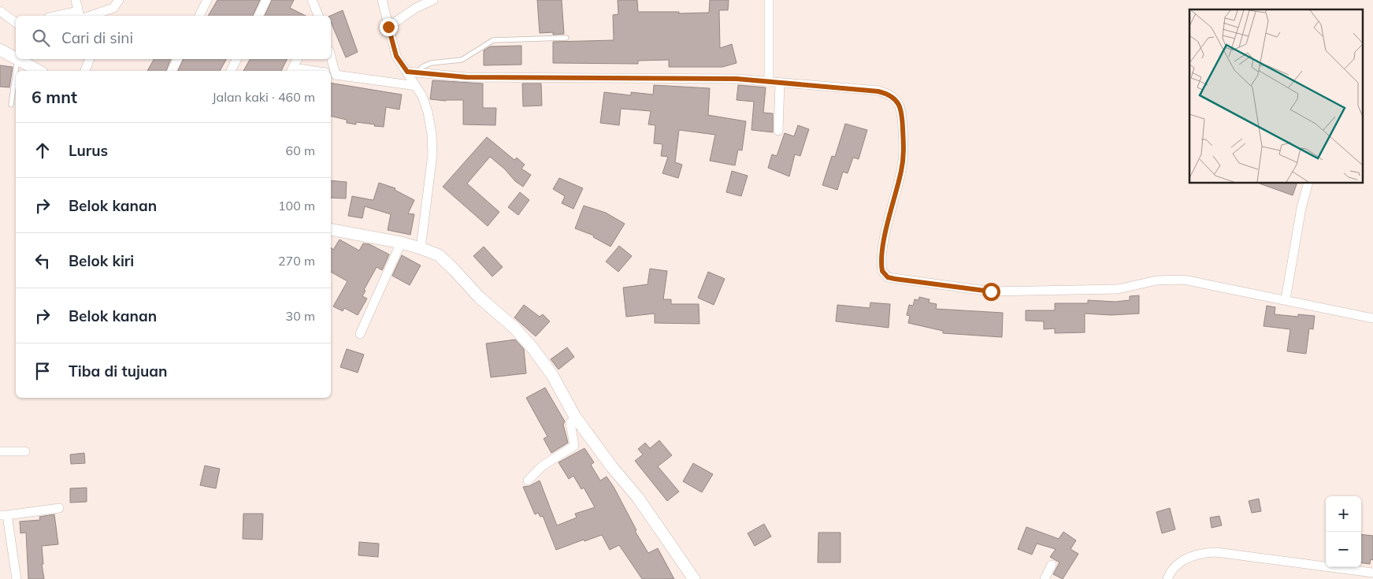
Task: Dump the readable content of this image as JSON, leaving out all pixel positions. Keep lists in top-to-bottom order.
{
  "page": {
    "search": "Cari di sini",
    "heading": ["6 mnt", "Jalan kaki · 460 m"],
    "list": [
      ["Lurus", "60 m"],
      ["Belok kanan", "100 m"],
      ["Belok kiri", "270 m"],
      ["Belok kanan", "30 m"],
      "Tiba di tujuan"
    ],
    "map_buttons": ["+", "−"]
  }
}
